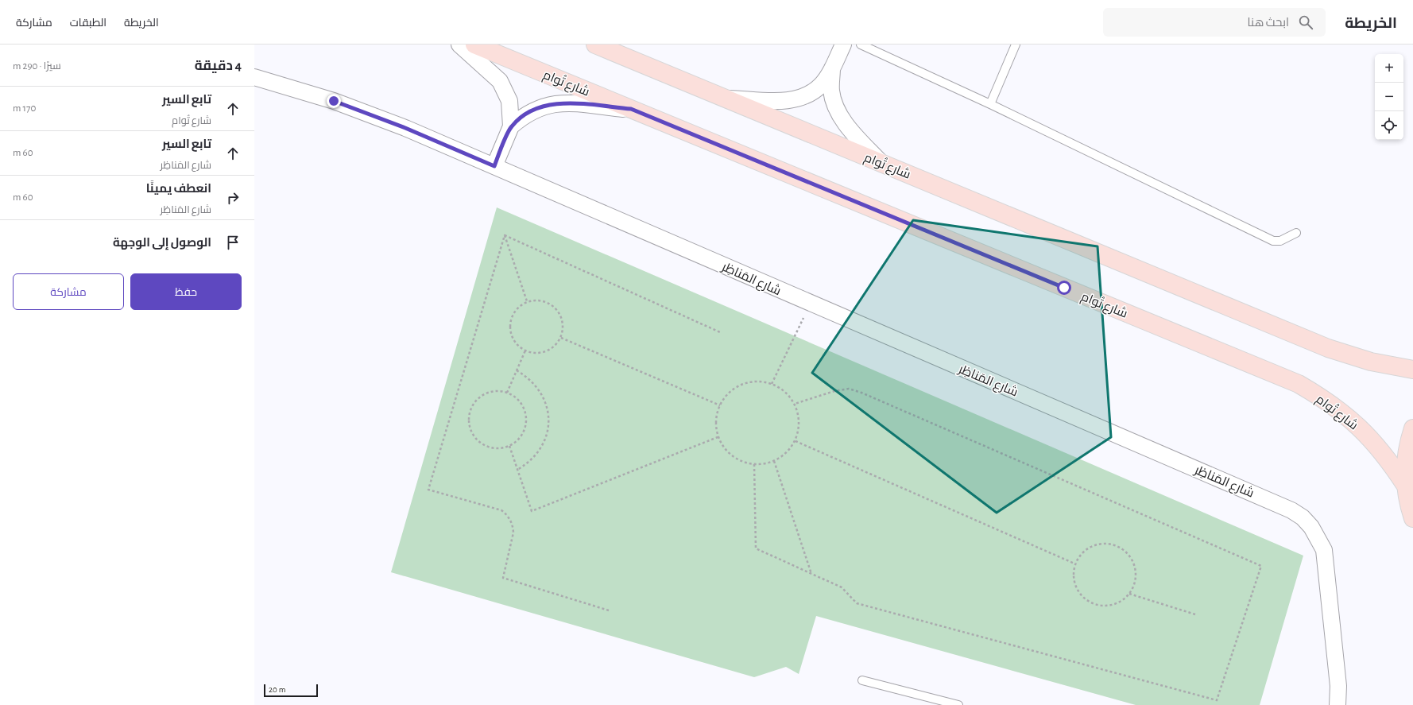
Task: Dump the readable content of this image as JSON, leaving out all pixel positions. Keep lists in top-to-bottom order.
{
  "streets": {
    "main road": ["شارع تُوام"],
    "street": ["شارع المَناظِر"]
  },
  "scale_bar": "20 m",
  "page": {
    "header": "الخريطة",
    "search": "ابحث هنا",
    "nav": ["الخريطة", "الطبقات", "مشاركة"],
    "heading": ["4 دقيقة", "سيرًا · 290 m"],
    "map_buttons": ["+", "−"],
    "list": [
      ["تابع السير", "شارع تُوام", "170 m"],
      ["تابع السير", "شارع المَناظِر", "60 m"],
      ["انعطف يمينًا", "شارع المَناظِر", "60 m"],
      "الوصول إلى الوجهة"
    ],
    "buttons": ["حفظ", "مشاركة"],
    "scale": "20 m"
  }
}
